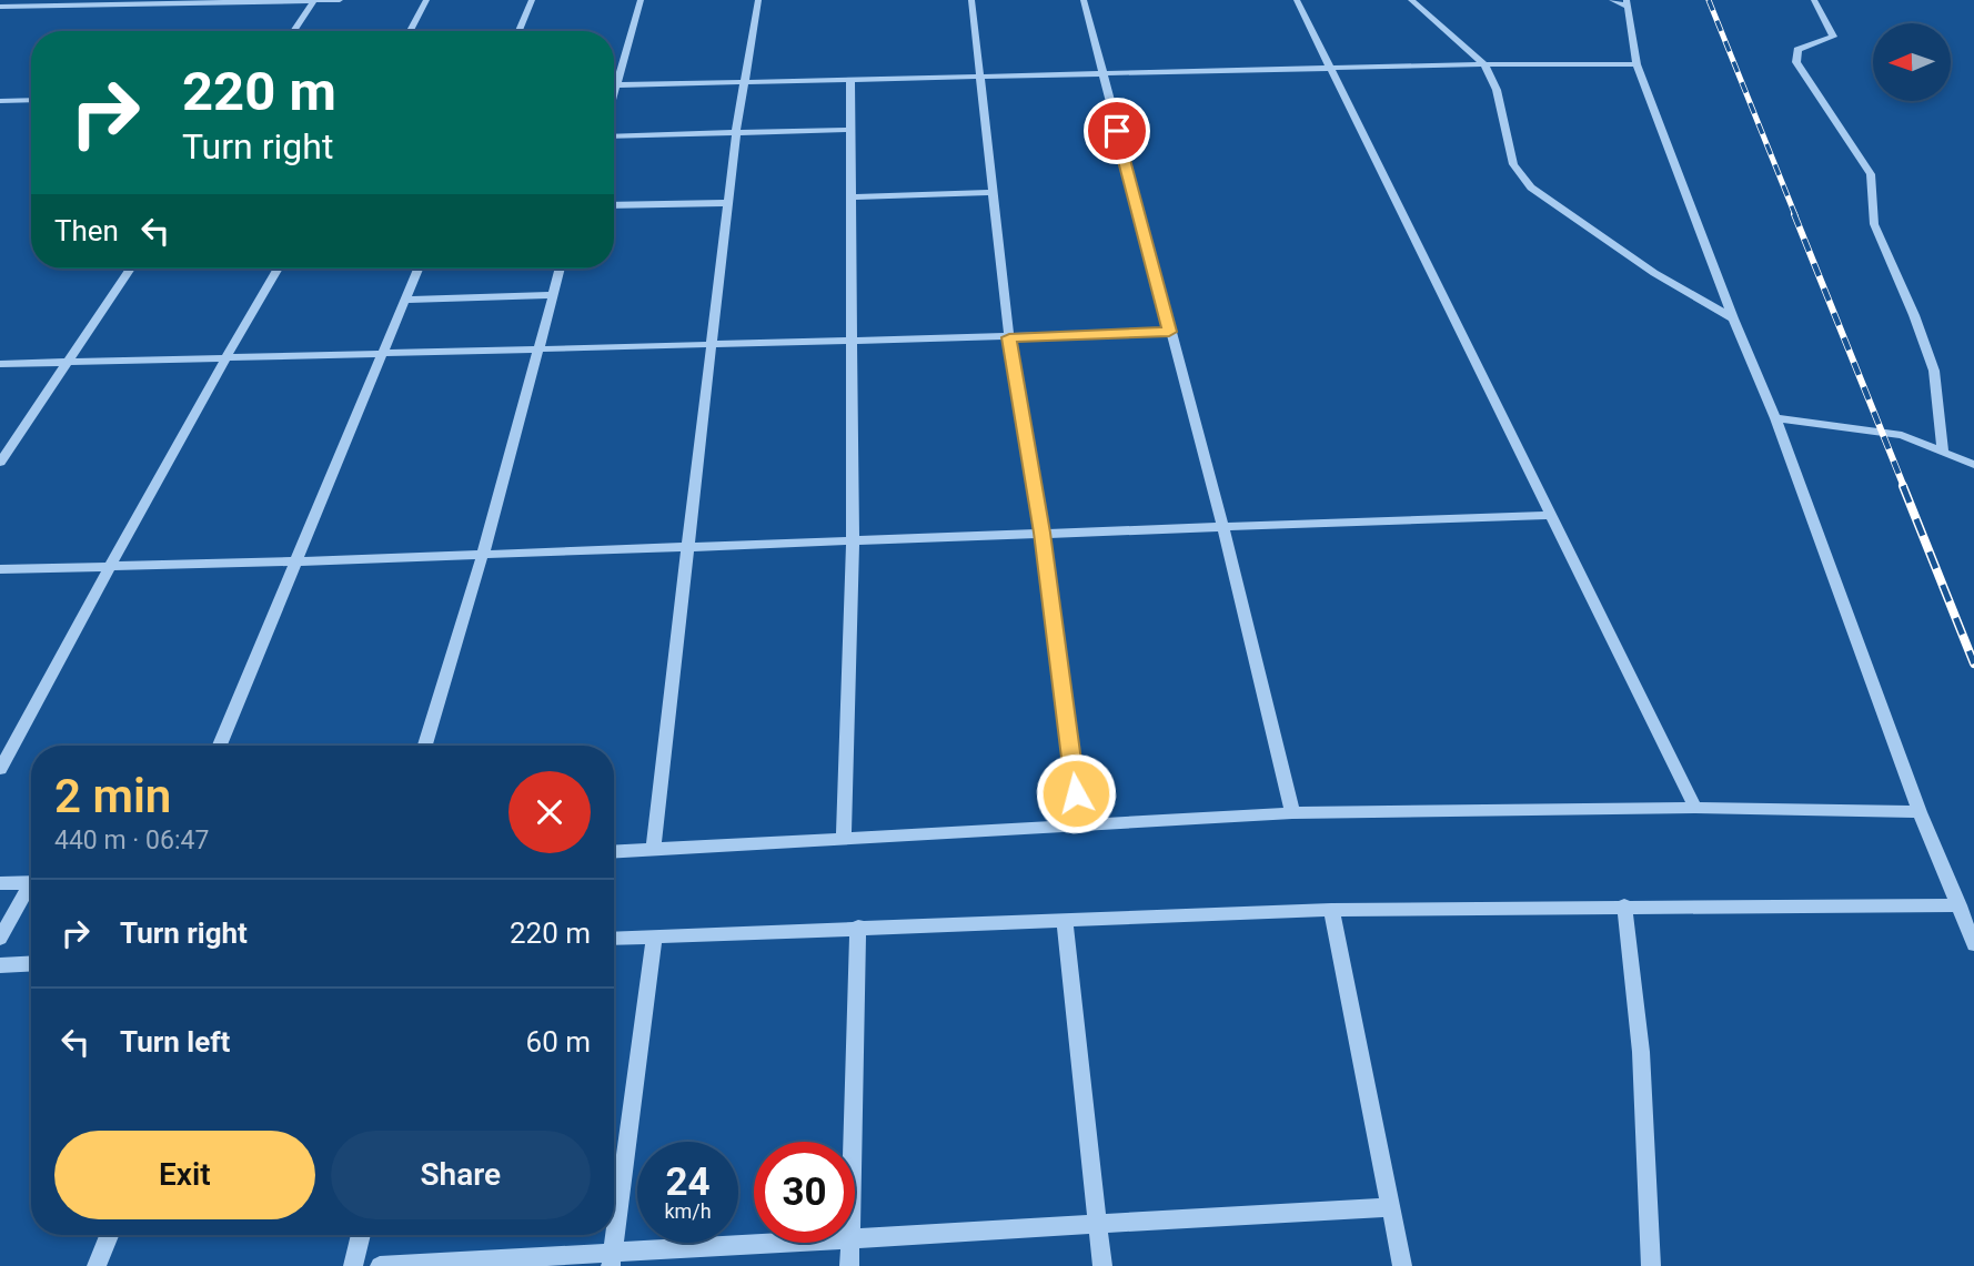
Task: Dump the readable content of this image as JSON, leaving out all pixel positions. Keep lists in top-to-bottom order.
{
  "north": "left",
  "page": {
    "turn": ["220 m", "Turn right"],
    "then": "Then",
    "heading": ["2 min", "440 m · 06:47"],
    "list": [
      {
        "name": "Turn right",
        "value": "220 m"
      },
      {
        "name": "Turn left",
        "value": "60 m"
      }
    ],
    "buttons": ["Exit", "Share"],
    "speed": "24 km/h",
    "limit": "30"
  }
}
